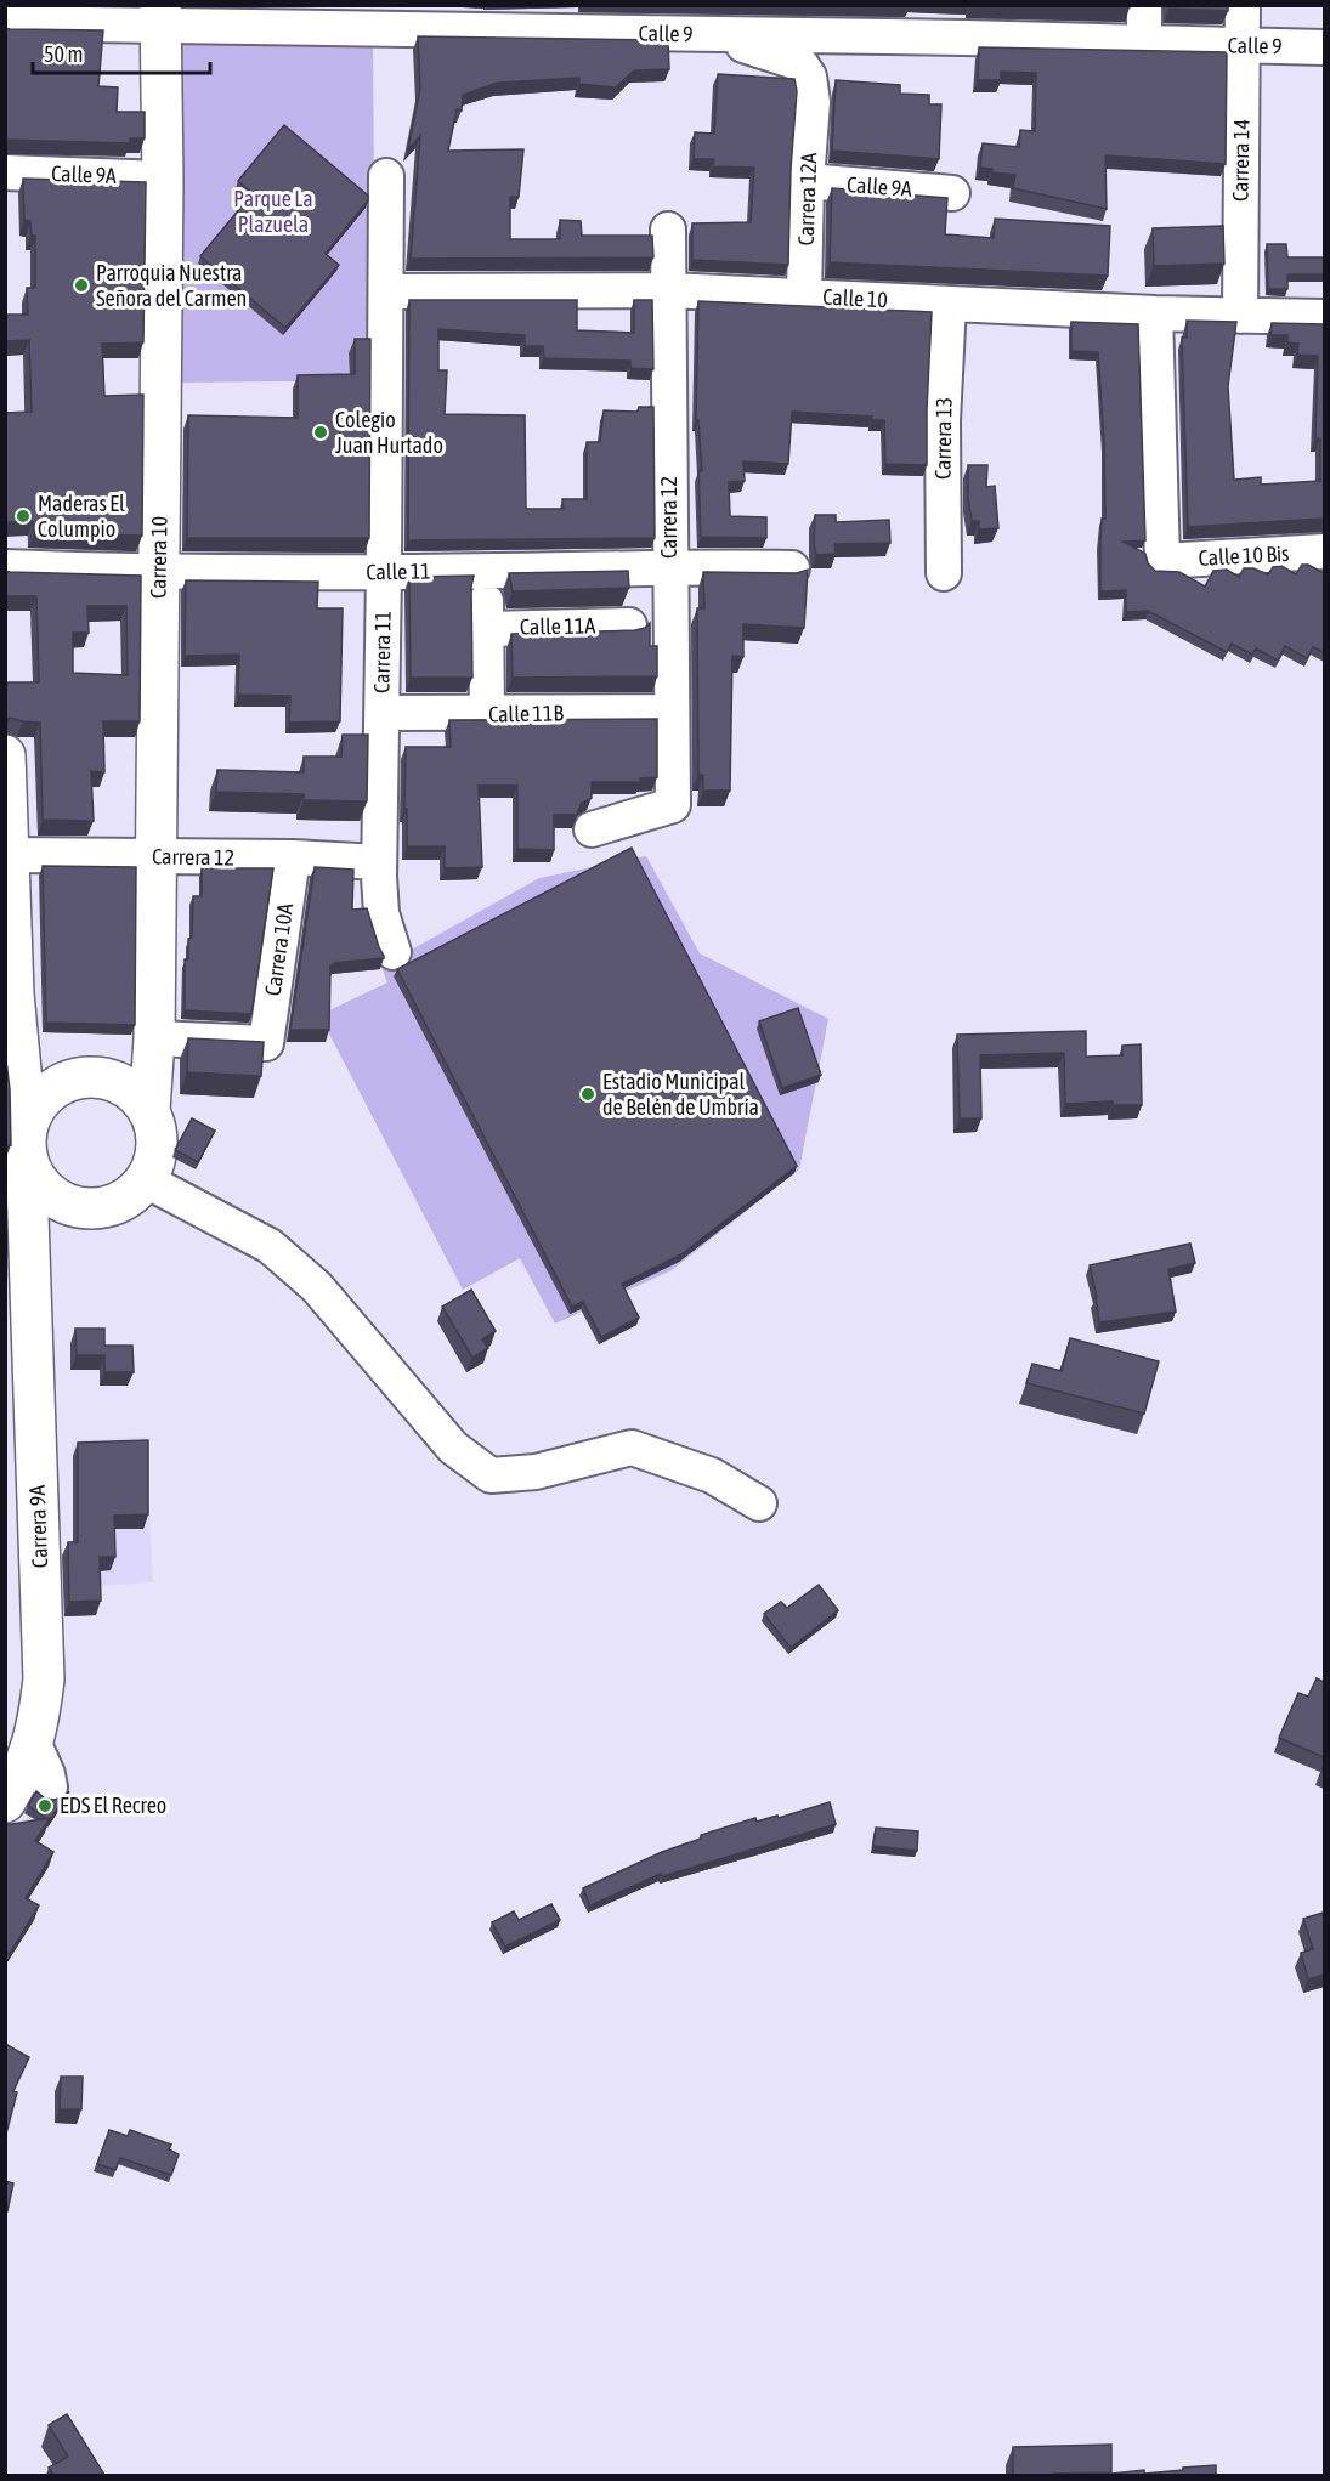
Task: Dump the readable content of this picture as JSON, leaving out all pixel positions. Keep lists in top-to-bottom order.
{
  "streets": {
    "main road": ["Carrera 10", "Carrera 9A"],
    "street": [
      "Calle 9",
      "Carrera 14",
      "Calle 9A",
      "Carrera 12A",
      "Calle 10",
      "Carrera 13",
      "Carrera 12",
      "Calle 10 Bis",
      "Calle 11",
      "Calle 11A",
      "Carrera 11",
      "Calle 11B",
      "Carrera 10A"
    ]
  },
  "crossings": [
    ["Calle 9", "Carrera 14"],
    ["Calle 9", "Carrera 12A"],
    ["Calle 9", "Carrera 10"],
    ["Carrera 14", "Calle 10"],
    ["Calle 9A", "Carrera 12A"],
    ["Calle 9A", "Carrera 10"],
    ["Carrera 12A", "Calle 10"],
    ["Calle 10", "Carrera 13"],
    ["Calle 10", "Carrera 12"],
    ["Calle 10", "Calle 10 Bis"],
    ["Calle 10", "Carrera 11"],
    ["Carrera 12", "Carrera 10"],
    ["Carrera 12", "Calle 11"],
    ["Carrera 12", "Carrera 11"],
    ["Carrera 12", "Calle 11B"],
    ["Carrera 12", "Carrera 10A"],
    ["Carrera 12", "Carrera 9A"],
    ["Carrera 10", "Calle 11"],
    ["Carrera 10", "Carrera 10A"],
    ["Carrera 10", "Carrera 9A"],
    ["Calle 11", "Carrera 11"],
    ["Calle 11A", "Calle 11B"],
    ["Carrera 11", "Calle 11B"]
  ],
  "parks": ["Parque La Plazuela"],
  "places": [
    "Parroquia Nuestra Señora del Carmen",
    "Colegio Juan Hurtado",
    "Maderas El Columpio",
    "Estadio Municipal de Belén de Umbría",
    "EDS El Recreo"
  ],
  "scale_bar": "50 m"
}
